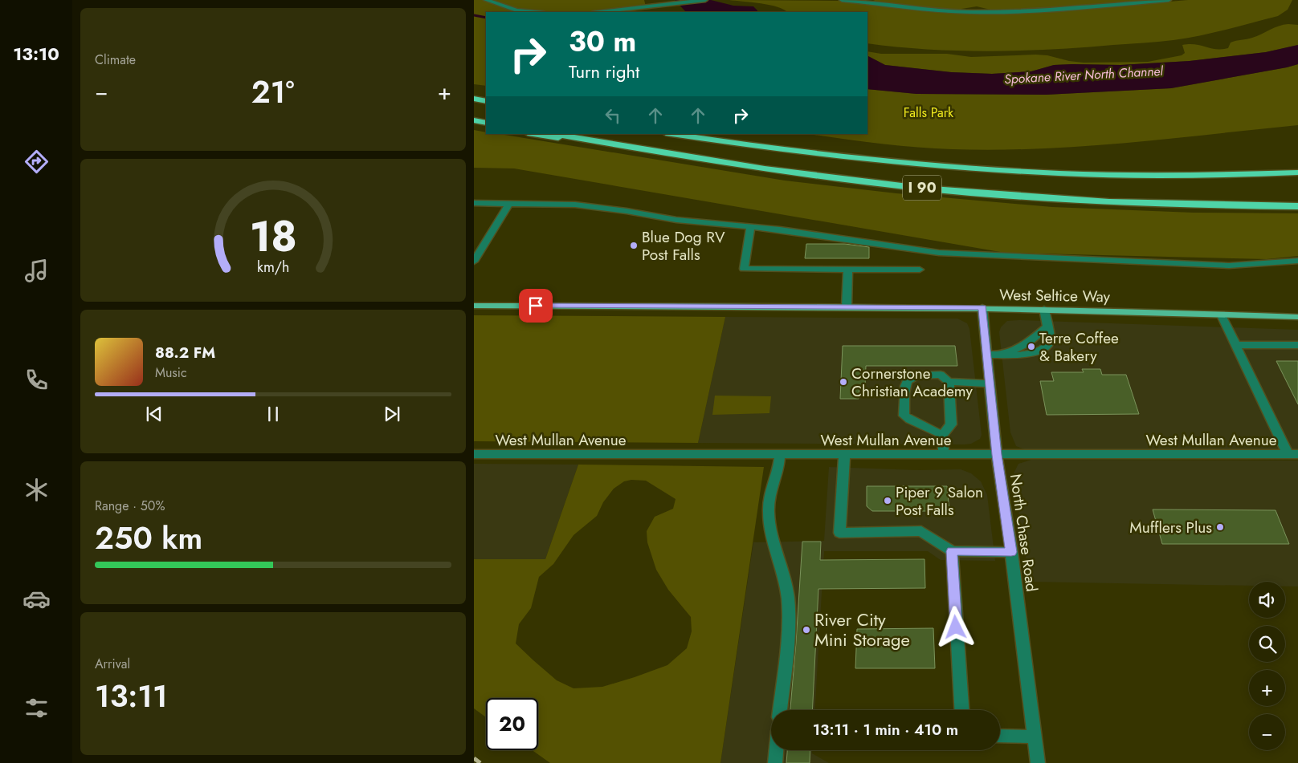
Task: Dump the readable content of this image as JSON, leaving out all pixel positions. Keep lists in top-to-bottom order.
{
  "streets": {
    "highway": ["I 90"],
    "main road": ["West Seltice Way"],
    "street": ["West Mullan Avenue", "North Chase Road"]
  },
  "crossings": [
    ["West Seltice Way", "North Chase Road"],
    ["West Mullan Avenue", "North Chase Road"]
  ],
  "water": ["Spokane River North Channel"],
  "parks": ["Falls Park"],
  "places": [
    "Blue Dog RV Post Falls",
    "Terre Coffee & Bakery",
    "Cornerstone Christian Academy",
    "Piper 9 Salon Post Falls",
    "Mufflers Plus",
    "River City Mini Storage"
  ],
  "page": {
    "tabs": "13:10",
    "tile": [
      "Climate",
      ["Range · 50%", "250 km"],
      ["Arrival", "13:11"]
    ],
    "turn": ["30 m", "Turn right"],
    "heat": ["−", "21°", "+"],
    "song": ["88.2 FM", "Music"],
    "map_buttons": ["+", "−"],
    "limit": "20",
    "trip": "13:11 · 1 min · 410 m",
    "gauge": ["18", "km/h"]
  }
}
